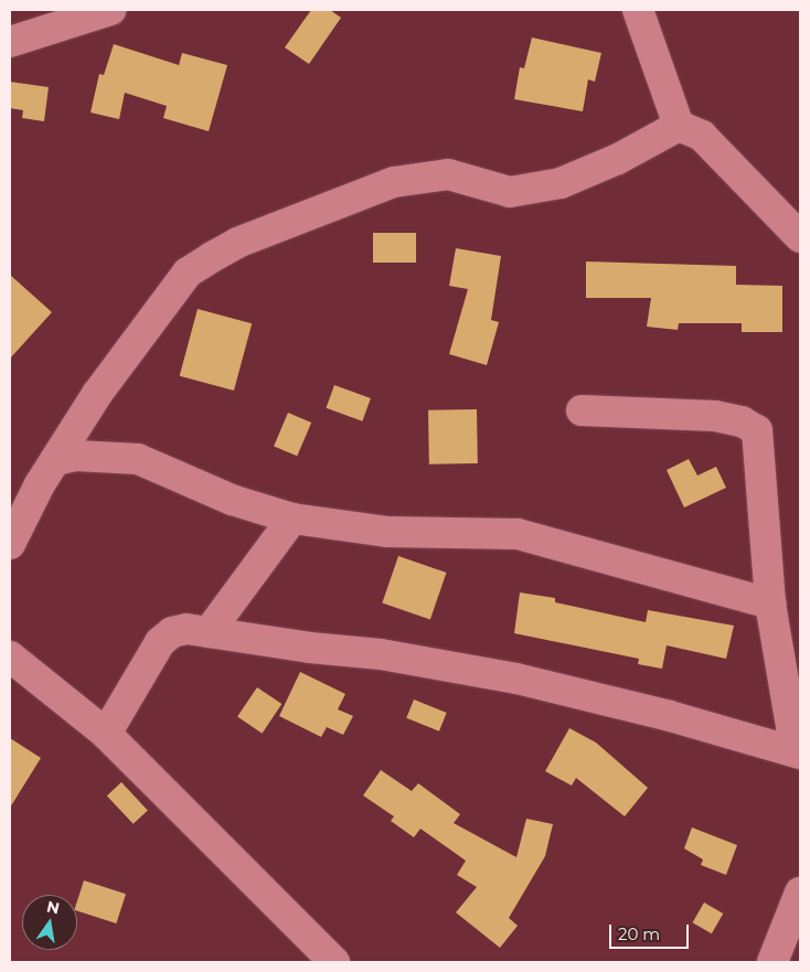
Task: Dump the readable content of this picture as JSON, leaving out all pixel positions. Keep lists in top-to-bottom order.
{
  "scale_bar": "20 m",
  "north": "top"
}
